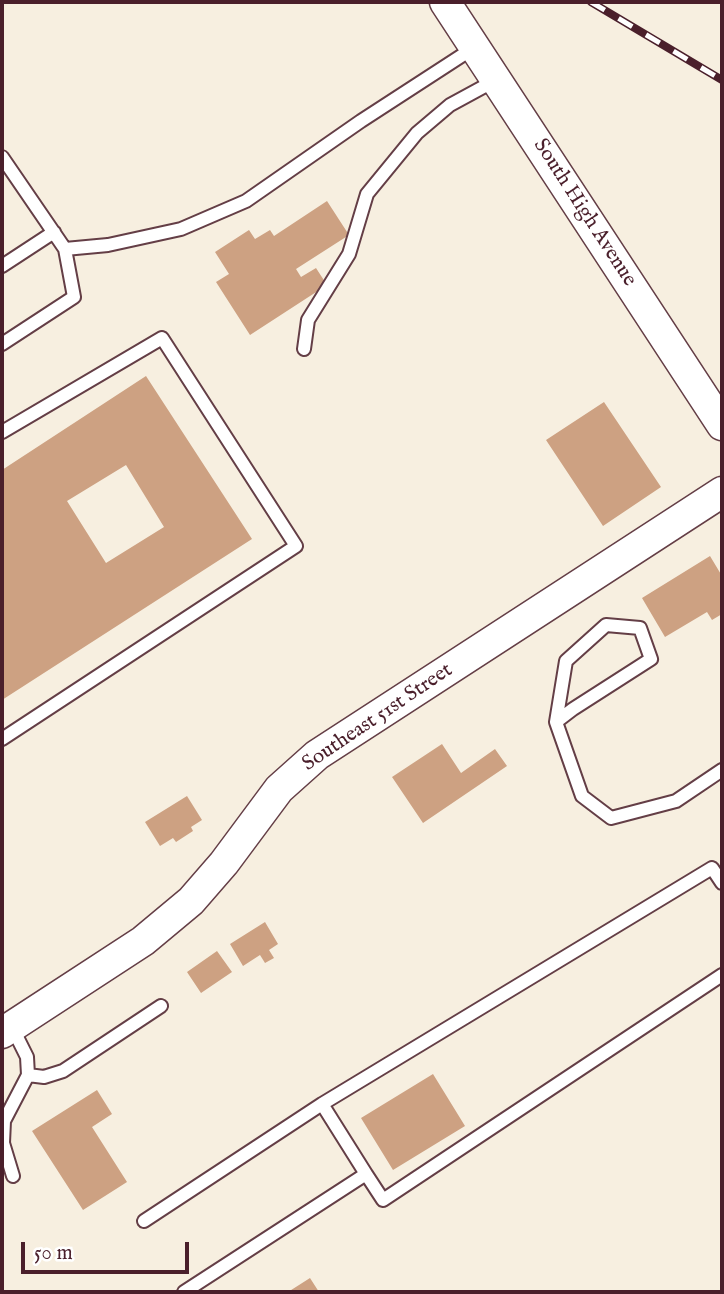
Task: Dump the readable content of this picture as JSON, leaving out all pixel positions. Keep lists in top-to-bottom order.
{
  "streets": {
    "street": ["South High Avenue", "Southeast 51st Street"]
  },
  "scale_bar": "50 m"
}
